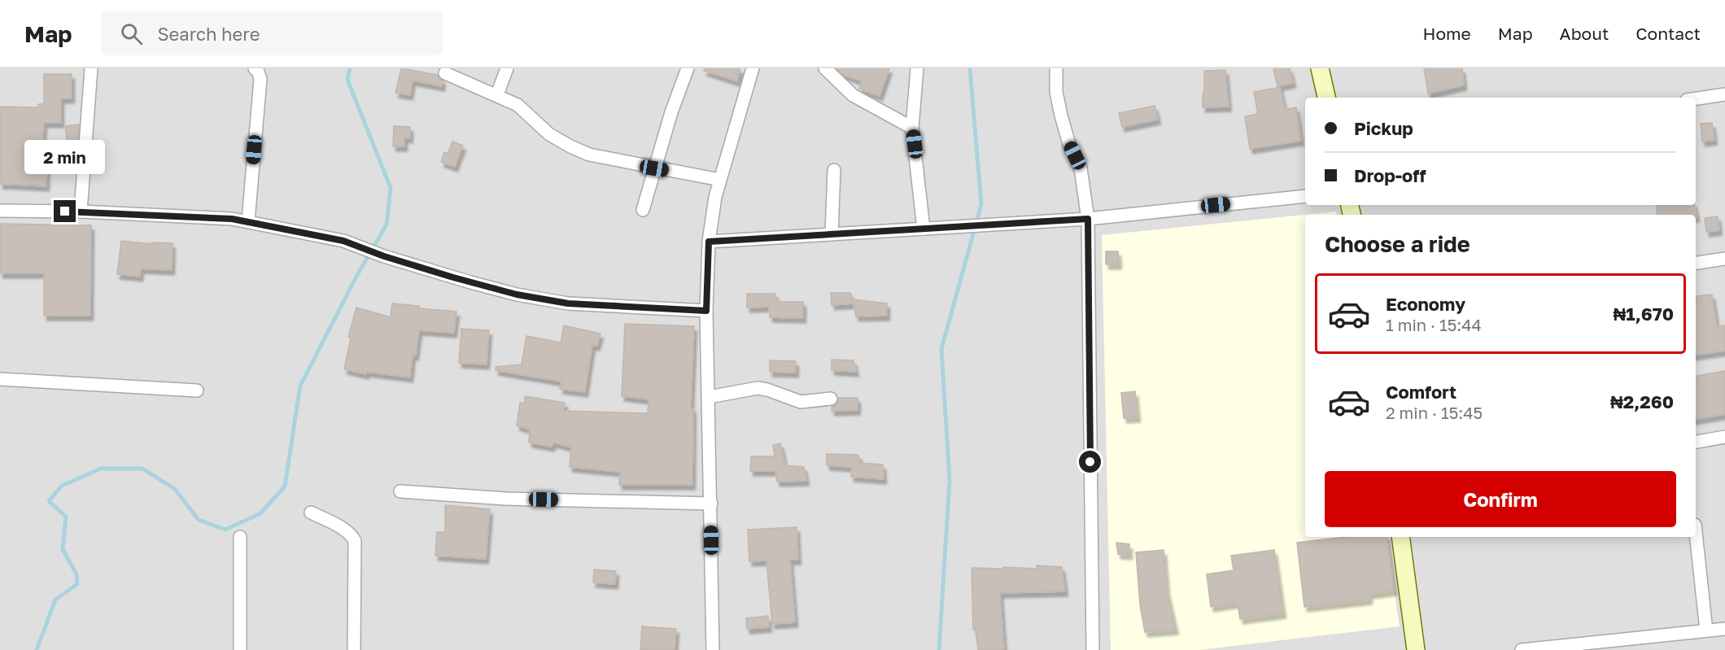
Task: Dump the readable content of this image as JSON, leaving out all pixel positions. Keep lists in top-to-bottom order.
{
  "page": {
    "header": "Map",
    "search": "Search here",
    "nav": [
      "Home",
      "Map",
      "About",
      "Contact"
    ],
    "banner": ["Pickup", "Drop-off"],
    "bubble": "2 min",
    "heading": "Choose a ride",
    "list": [
      {
        "name": "Economy",
        "note": "1 min · 15:44",
        "value": "₦1,670"
      },
      {
        "name": "Comfort",
        "note": "2 min · 15:45",
        "value": "₦2,260"
      }
    ],
    "buttons": "Confirm"
  }
}
